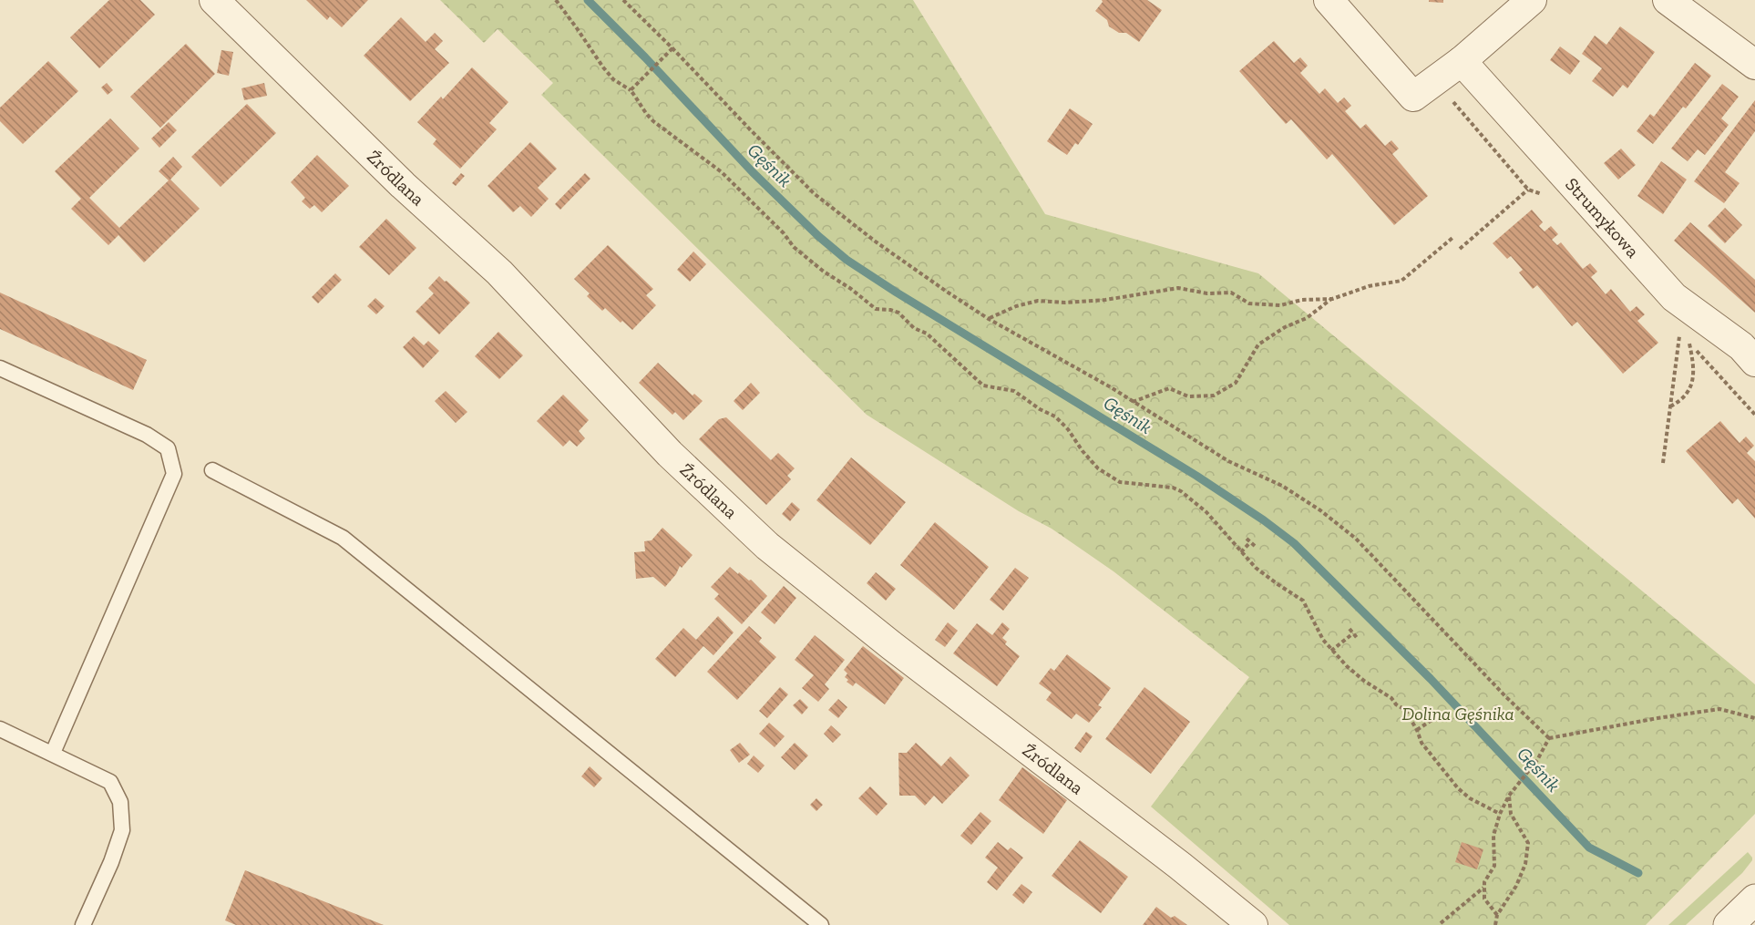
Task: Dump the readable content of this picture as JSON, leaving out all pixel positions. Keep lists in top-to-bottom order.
{
  "streets": {
    "street": ["Źródlana", "Strumykowa"]
  },
  "water": ["Gęśnik"],
  "parks": ["Dolina Gęśnika"]
}
